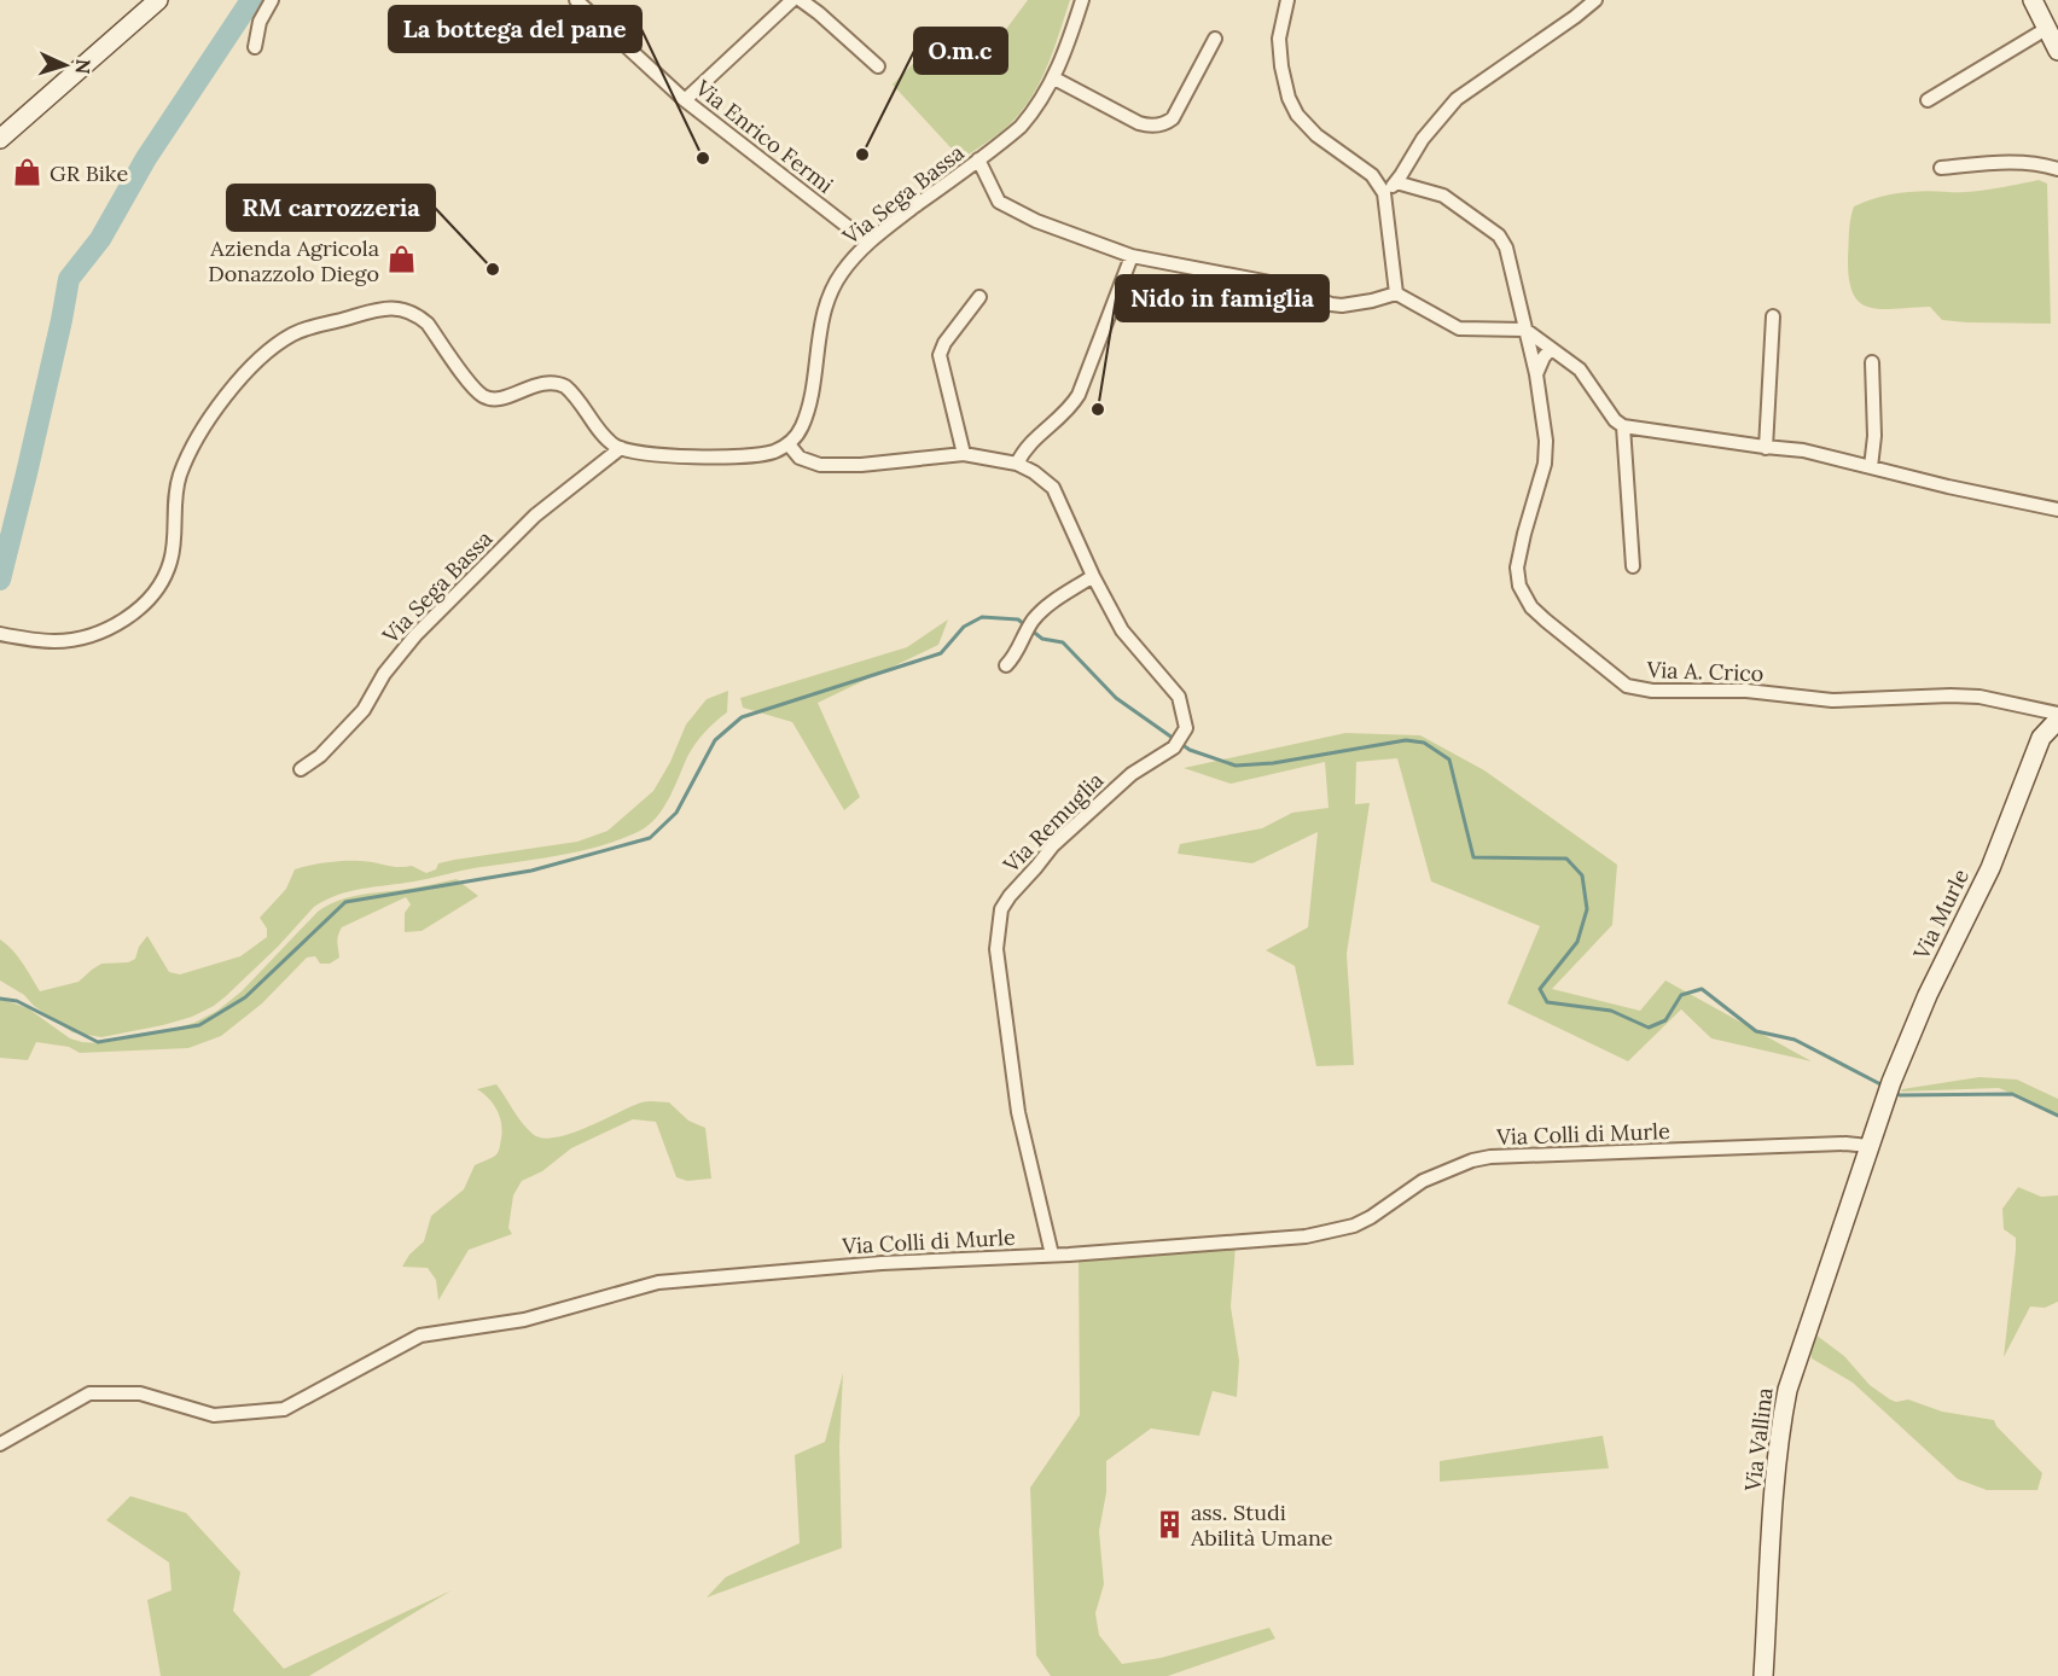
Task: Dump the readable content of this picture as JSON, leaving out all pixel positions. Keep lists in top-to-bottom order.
{
  "streets": {
    "main road": ["Via Murle", "Via Vallina"],
    "street": [
      "Via Enrico Fermi",
      "Via Sega Bassa",
      "Via A. Crico",
      "Via Remuglia",
      "Via Colli di Murle"
    ]
  },
  "crossings": [
    ["Via Enrico Fermi", "Via Sega Bassa"],
    ["Via Sega Bassa", "Via Remuglia"],
    ["Via Remuglia", "Via Colli di Murle"],
    ["Via Murle", "Via Colli di Murle"],
    ["Via Murle", "Via Vallina"],
    ["Via Colli di Murle", "Via Vallina"]
  ],
  "places": {
    "other": [
      "O.m.c",
      "La bottega del pane",
      "RM carrozzeria",
      "Nido in famiglia"
    ],
    "shop": ["GR Bike", "Azienda Agricola Donazzolo Diego"],
    "building": ["ass. Studi Abilità Umane"]
  },
  "north": "right"
}
